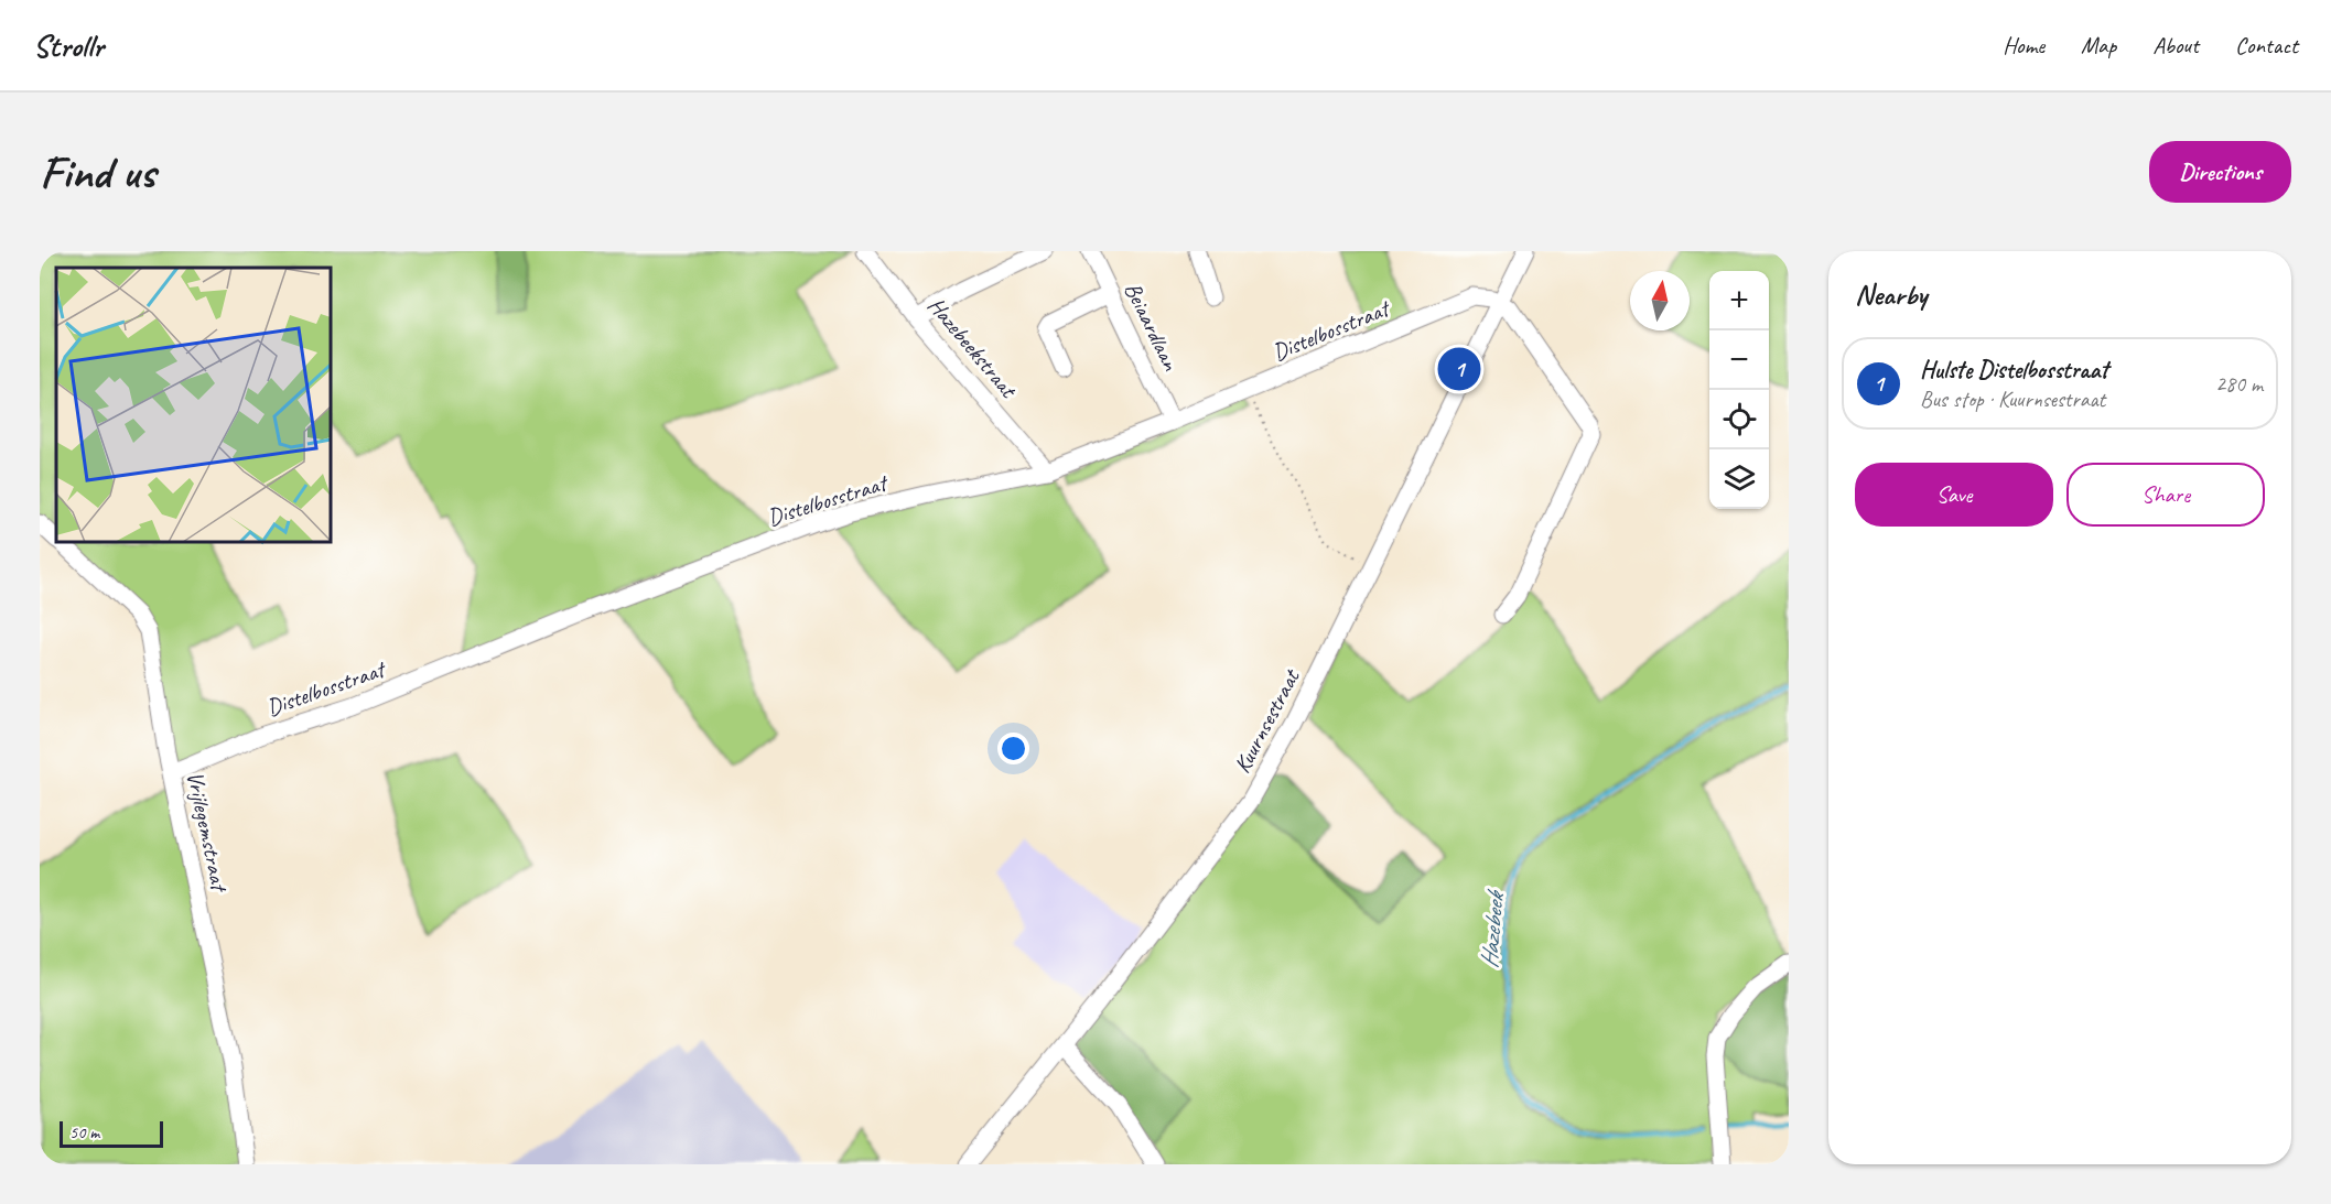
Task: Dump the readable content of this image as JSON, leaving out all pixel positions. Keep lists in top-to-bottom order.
{
  "streets": {
    "street": [
      "Beiaardlaan",
      "Distelbosstraat",
      "Hazebeekstraat",
      "Kuurnsestraat",
      "Vrijlegemstraat"
    ]
  },
  "crossings": [
    ["Beiaardlaan", "Distelbosstraat"],
    ["Distelbosstraat", "Hazebeekstraat"],
    ["Distelbosstraat", "Kuurnsestraat"],
    ["Distelbosstraat", "Vrijlegemstraat"]
  ],
  "water": ["Hazebeek"],
  "scale_bar": "50 m",
  "north": "top",
  "page": {
    "header": "Strollr",
    "nav": [
      "Home",
      "Map",
      "About",
      "Contact"
    ],
    "buttons": [
      "Directions",
      ["Save", "Share"]
    ],
    "title": "Find us",
    "heading": "Nearby",
    "map_buttons": ["+", "−"],
    "list": [
      {
        "mark": "1",
        "name": "Hulste Distelbosstraat",
        "note": "Bus stop · Kuurnsestraat",
        "value": "280 m"
      }
    ],
    "pins": "1",
    "scale": "50 m"
  }
}
